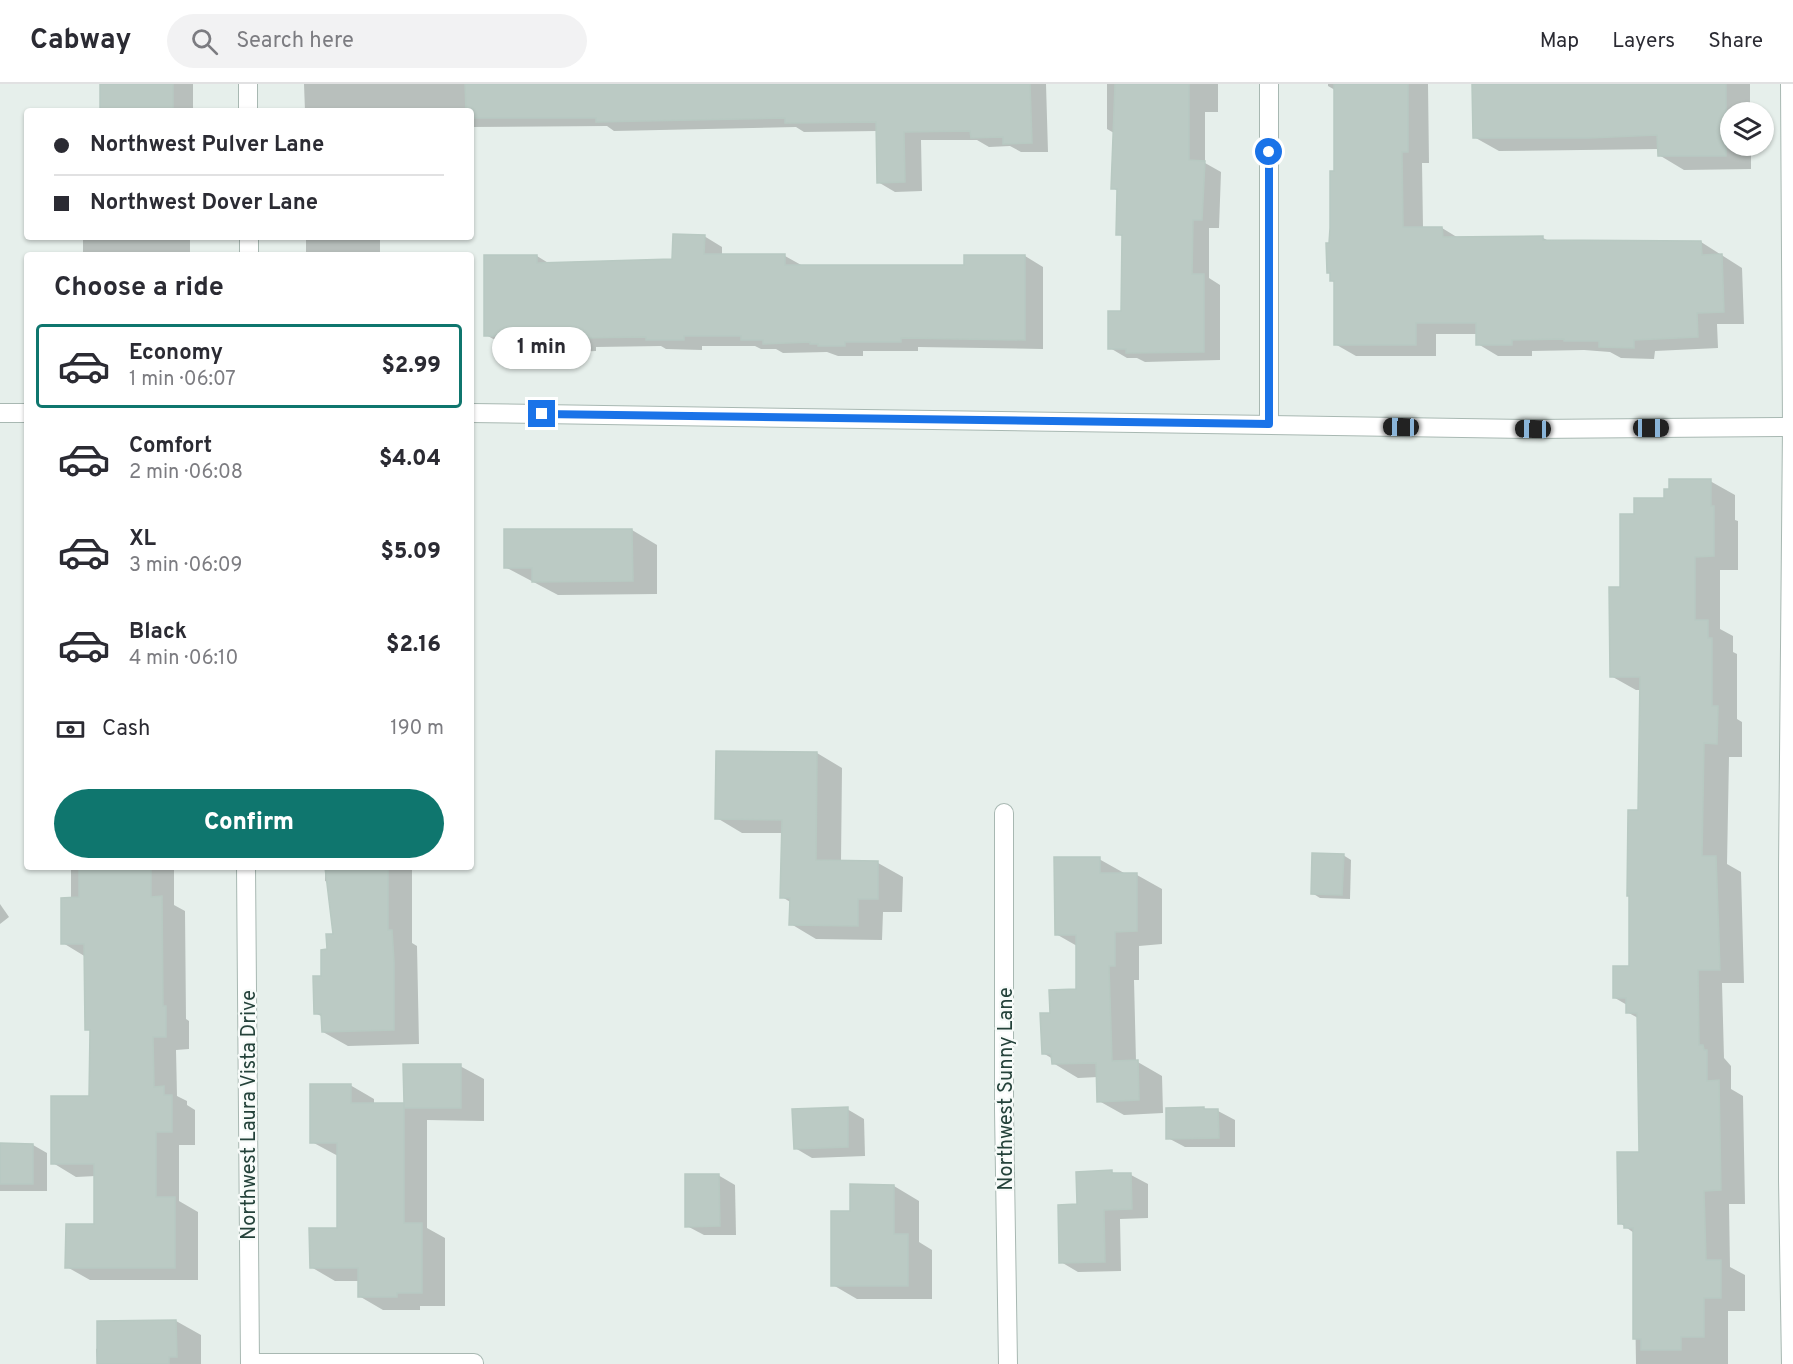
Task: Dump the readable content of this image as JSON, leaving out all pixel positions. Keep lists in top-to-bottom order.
{
  "streets": {
    "street": ["Northwest Sunny Lane", "Northwest Laura Vista Drive"]
  },
  "page": {
    "header": "Cabway",
    "search": "Search here",
    "nav": ["Map", "Layers", "Share"],
    "banner": ["Northwest Pulver Lane", "Northwest Dover Lane"],
    "heading": "Choose a ride",
    "list": [
      {
        "name": "Economy",
        "note": "1 min · 06:07",
        "value": "$2.99"
      },
      {
        "name": "Comfort",
        "note": "2 min · 06:08",
        "value": "$4.04"
      },
      {
        "name": "XL",
        "note": "3 min · 06:09",
        "value": "$5.09"
      },
      {
        "name": "Black",
        "note": "4 min · 06:10",
        "value": "$2.16"
      }
    ],
    "bubble": "1 min",
    "pay": ["Cash", "190 m"],
    "buttons": "Confirm"
  }
}
